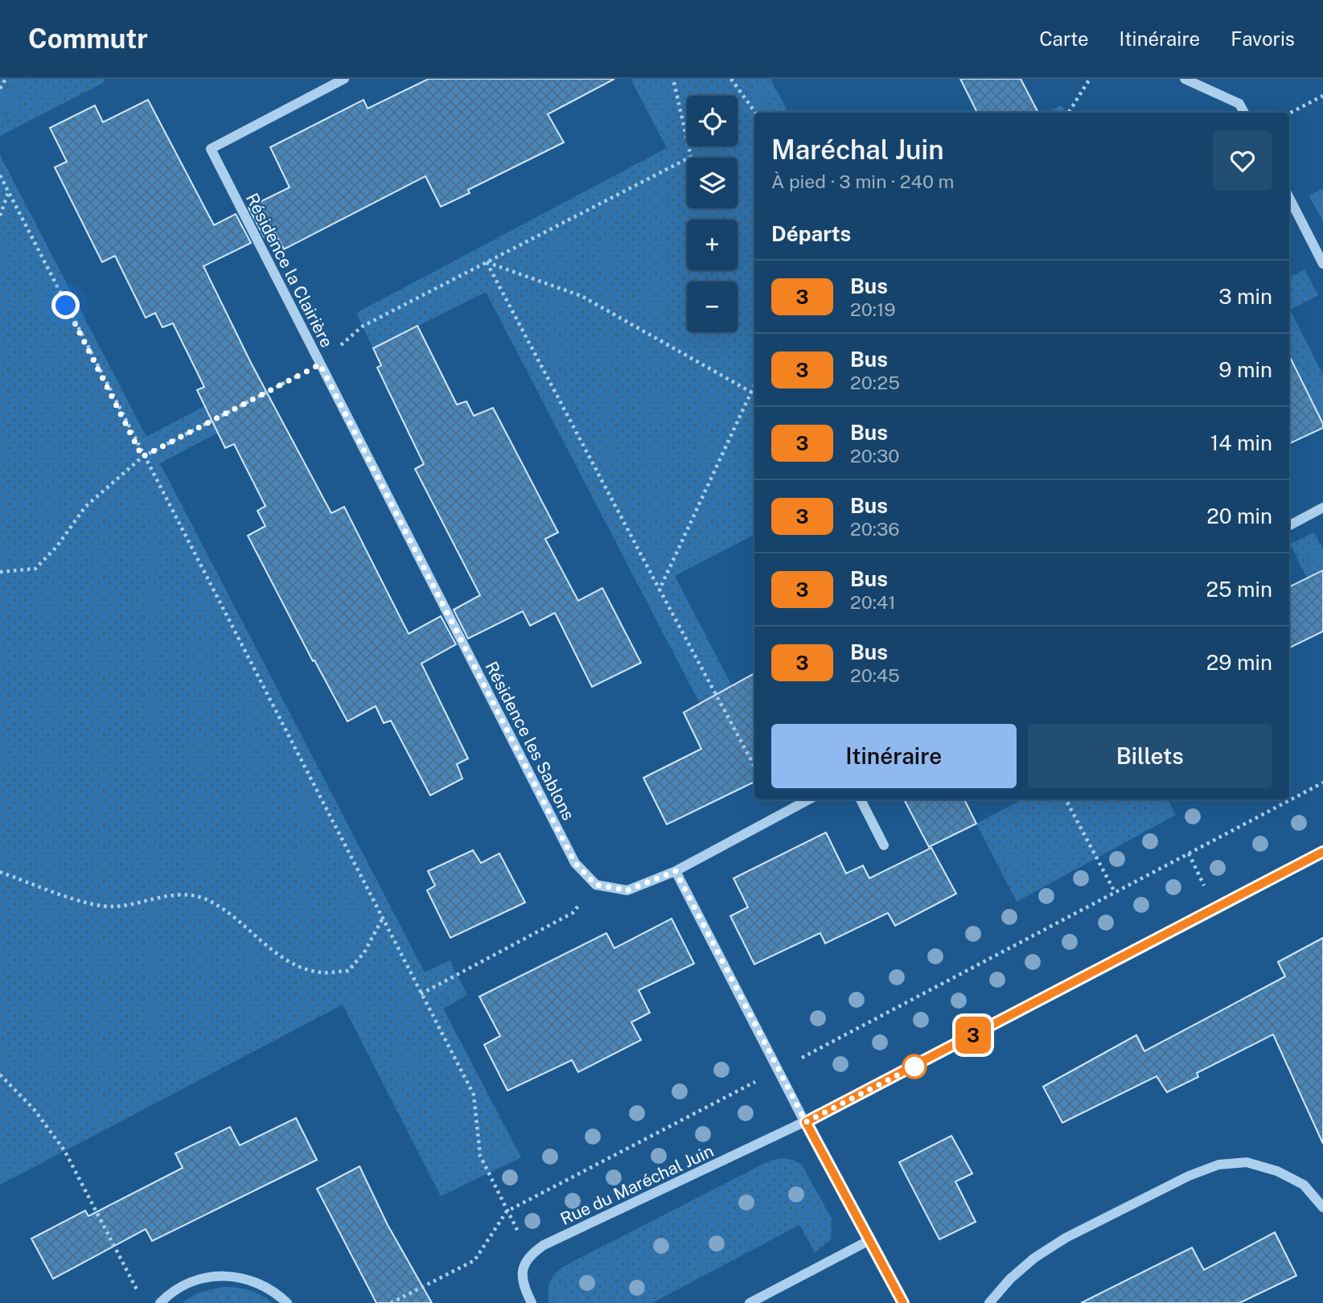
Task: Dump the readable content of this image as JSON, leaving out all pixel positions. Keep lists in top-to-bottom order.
{
  "streets": {
    "street": ["Résidence la Clairière", "Résidence les Sablons", "Rue du Maréchal Juin"]
  },
  "crossings": [
    ["Résidence la Clairière", "Résidence les Sablons"]
  ],
  "lines": ["bus line 3"],
  "page": {
    "header": "Commutr",
    "nav": ["Carte", "Itinéraire", "Favoris"],
    "on_map": "3",
    "map_buttons": ["+", "−"],
    "heading": [
      ["Maréchal Juin", "À pied · 3 min · 240 m"],
      "Départs"
    ],
    "list": [
      {
        "mark": "3",
        "name": "Bus",
        "note": "20:19",
        "value": "3 min"
      },
      {
        "mark": "3",
        "name": "Bus",
        "note": "20:25",
        "value": "9 min"
      },
      {
        "mark": "3",
        "name": "Bus",
        "note": "20:30",
        "value": "14 min"
      },
      {
        "mark": "3",
        "name": "Bus",
        "note": "20:36",
        "value": "20 min"
      },
      {
        "mark": "3",
        "name": "Bus",
        "note": "20:41",
        "value": "25 min"
      },
      {
        "mark": "3",
        "name": "Bus",
        "note": "20:45",
        "value": "29 min"
      }
    ],
    "buttons": ["Itinéraire", "Billets"]
  }
}
